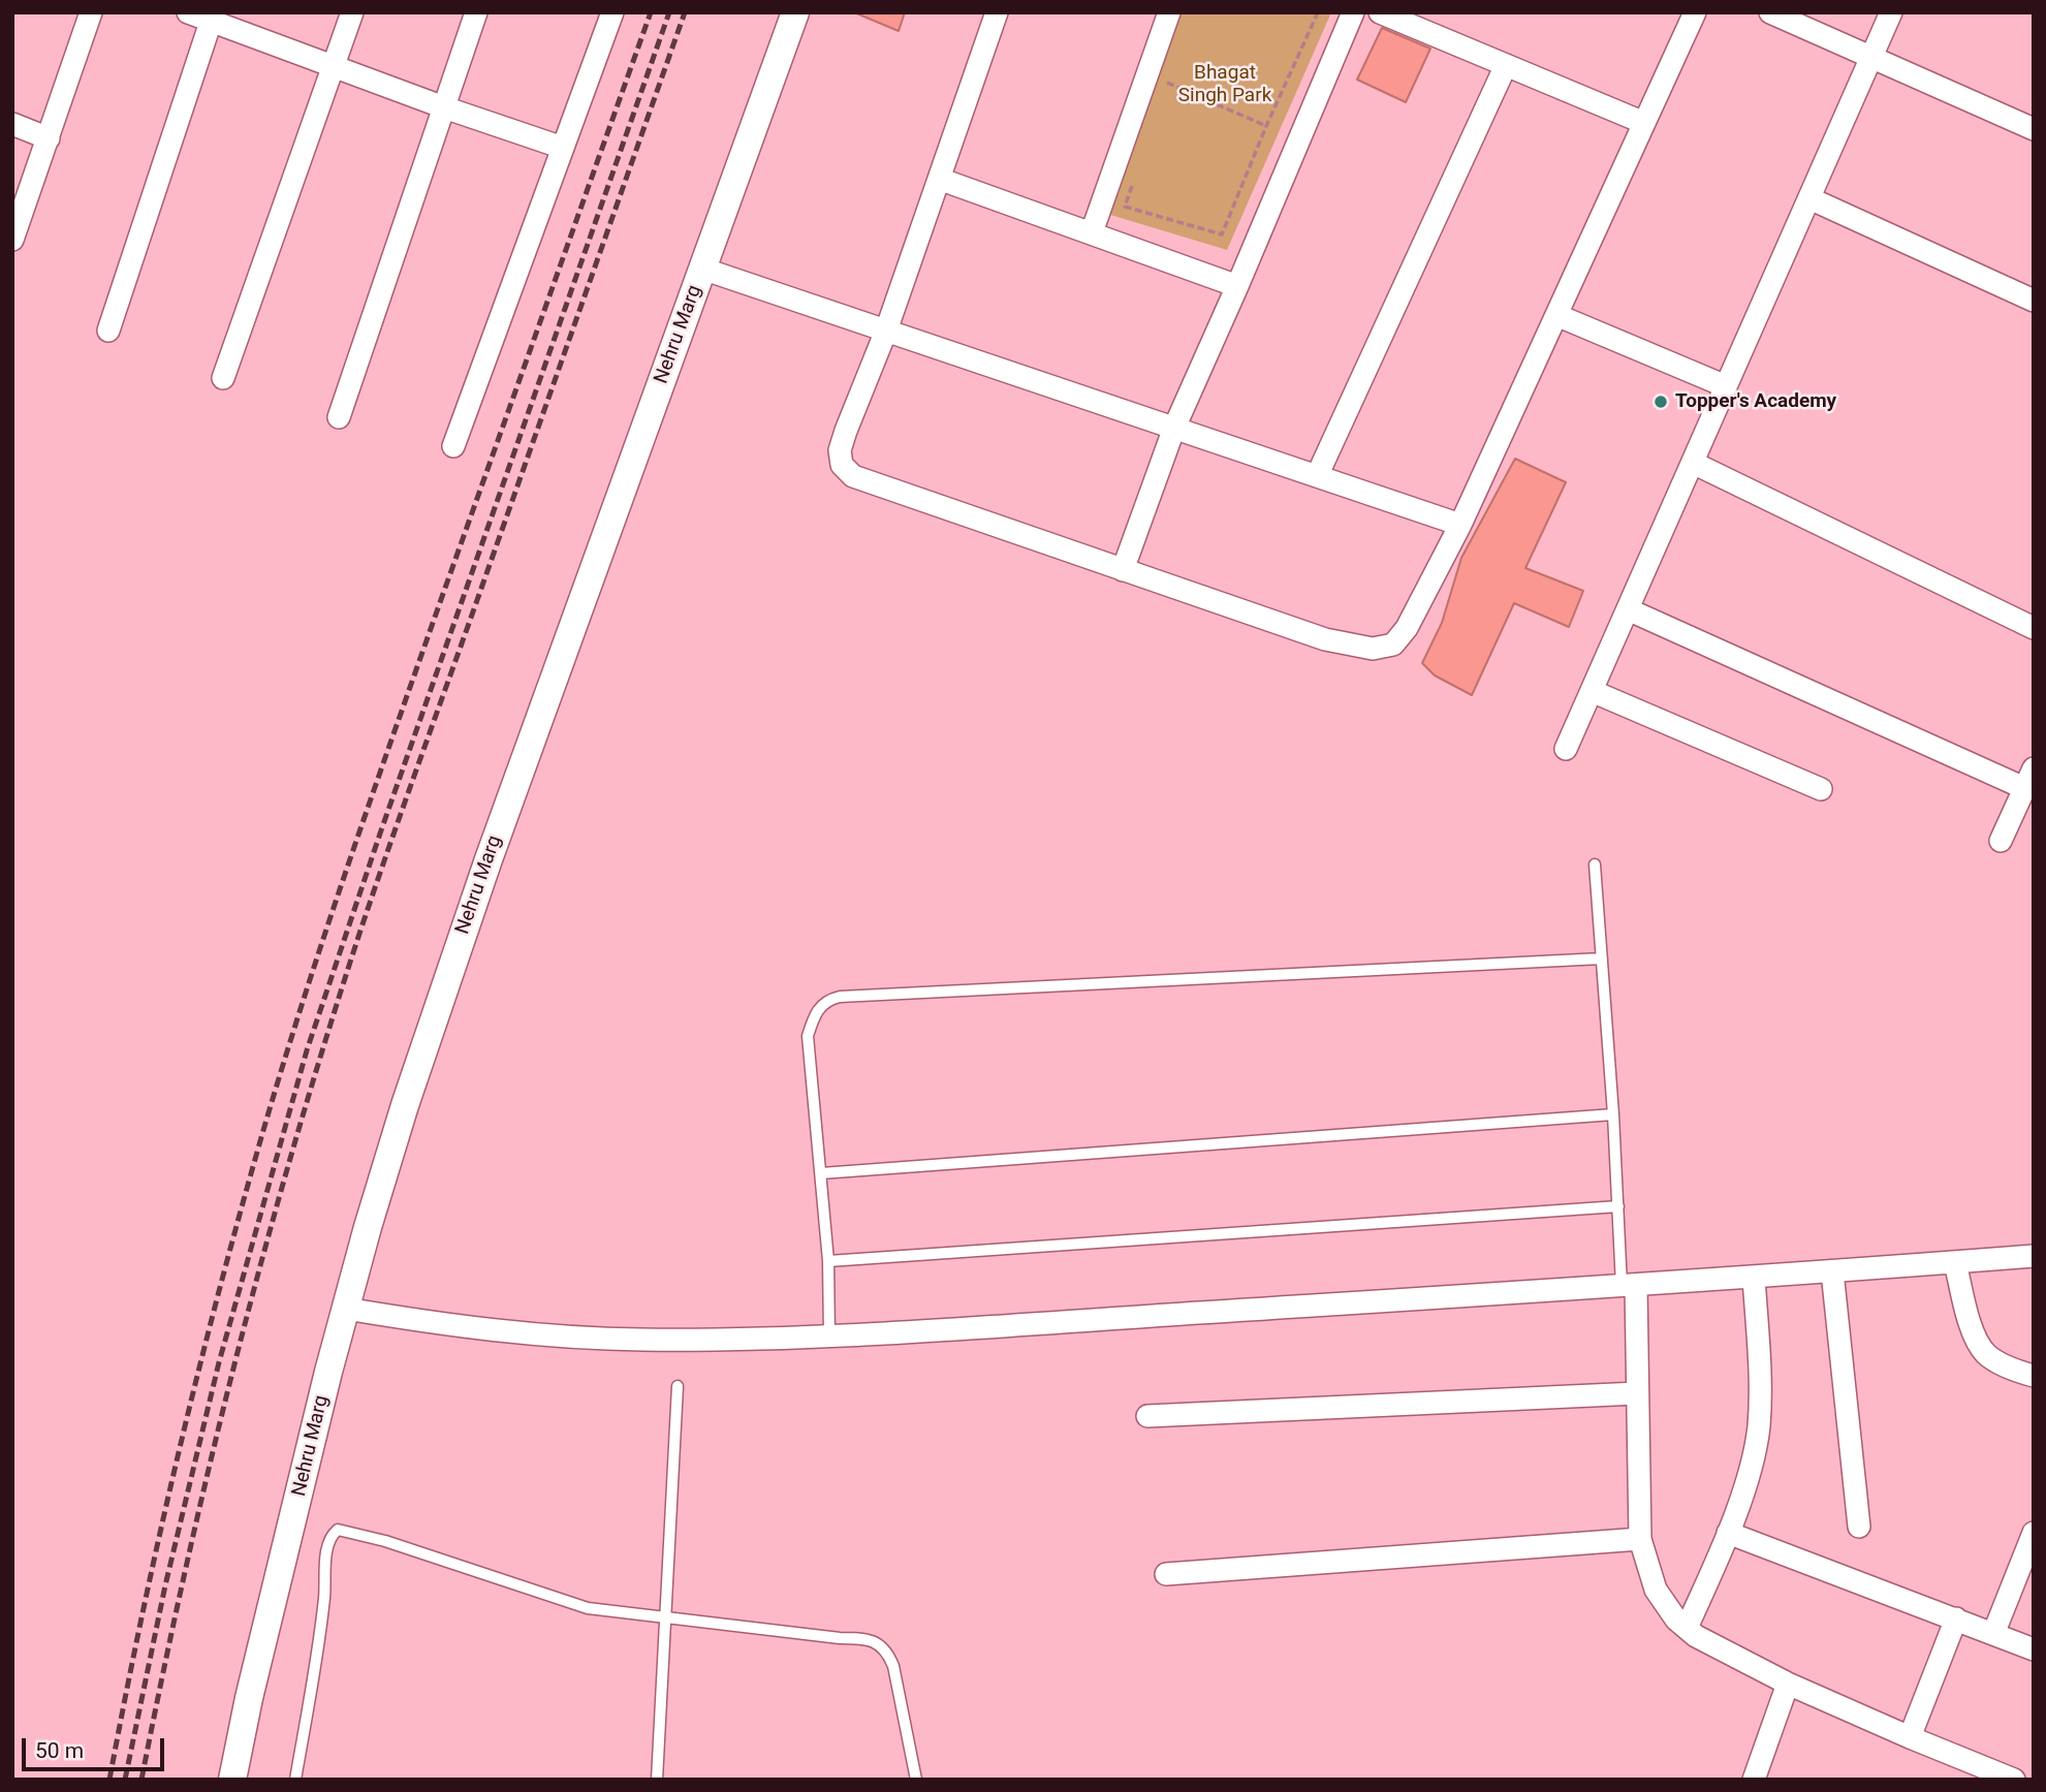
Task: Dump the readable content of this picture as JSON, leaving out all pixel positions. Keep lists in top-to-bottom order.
{
  "streets": {
    "street": ["Nehru Marg"]
  },
  "parks": ["Bhagat Singh Park"],
  "places": ["Topper's Academy"],
  "scale_bar": "50 m"
}
